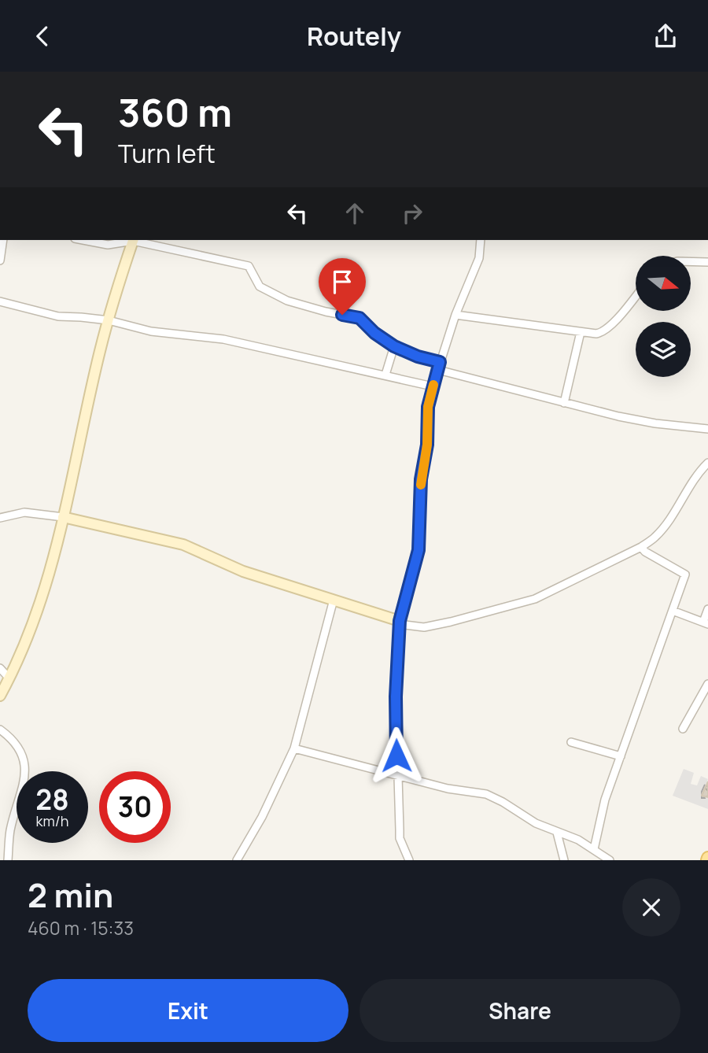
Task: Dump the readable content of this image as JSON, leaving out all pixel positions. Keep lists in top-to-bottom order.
{
  "north": "right",
  "page": {
    "header": "Routely",
    "turn": ["360 m", "Turn left"],
    "speed": "28 km/h",
    "limit": "30",
    "heading": ["2 min", "460 m · 15:33"],
    "buttons": ["Exit", "Share"]
  }
}
